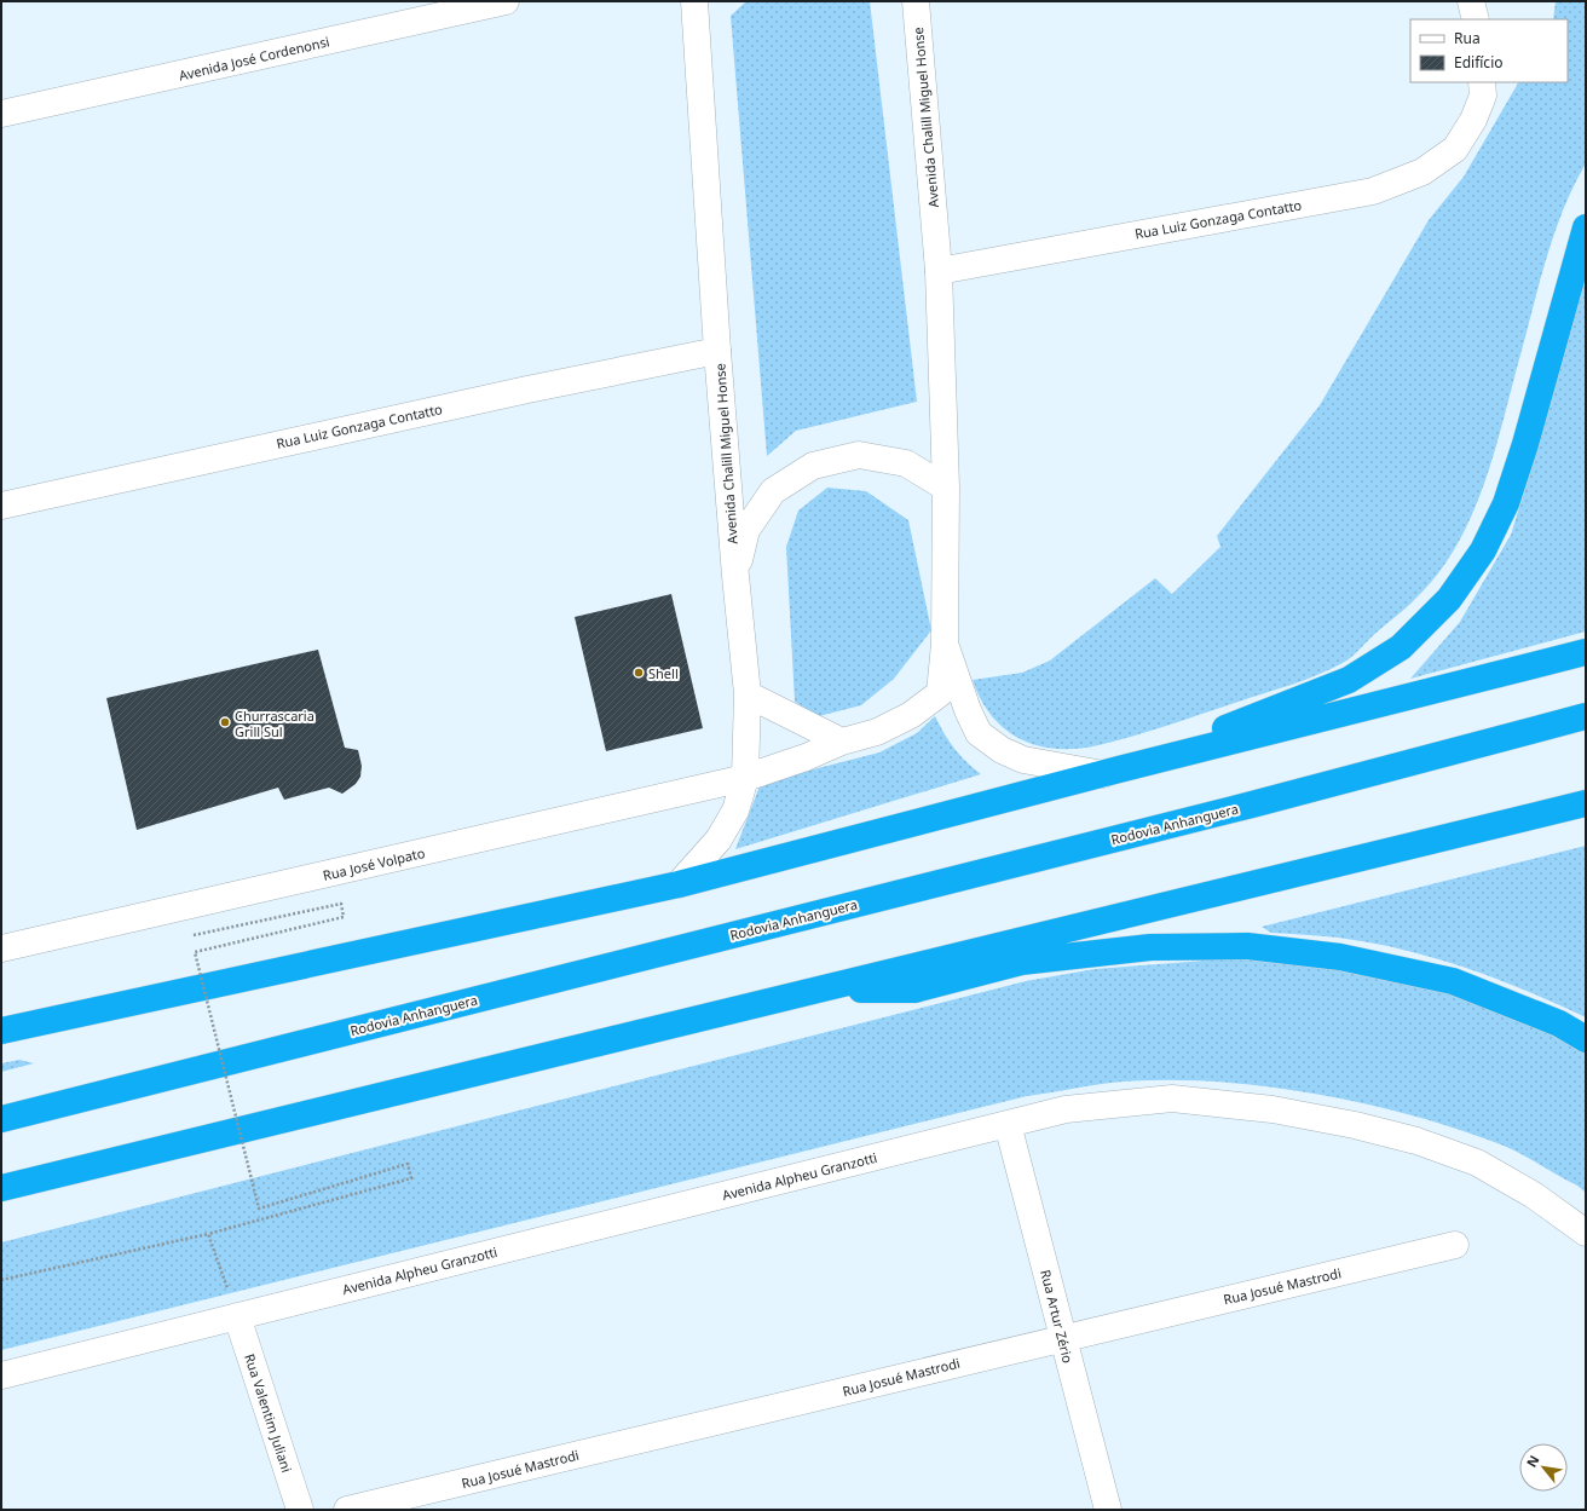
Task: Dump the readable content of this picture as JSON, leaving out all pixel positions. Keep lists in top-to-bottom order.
{
  "streets": {
    "highway": ["Rodovia Anhanguera"],
    "street": [
      "Avenida José Cordenonsi",
      "Avenida Chalill Miguel Honse",
      "Rua Luiz Gonzaga Contatto",
      "Rua José Volpato",
      "Avenida Alpheu Granzotti",
      "Rua Josué Mastrodi",
      "Rua Artur Zério",
      "Rua Valentim Juliani"
    ]
  },
  "crossings": [
    ["Avenida Chalill Miguel Honse", "Rua Luiz Gonzaga Contatto"],
    ["Avenida Chalill Miguel Honse", "Rua José Volpato"],
    ["Avenida Alpheu Granzotti", "Rua Artur Zério"],
    ["Avenida Alpheu Granzotti", "Rua Valentim Juliani"],
    ["Rua Josué Mastrodi", "Rua Artur Zério"]
  ],
  "places": ["Shell", "Churrascaria Grill Sul"],
  "legend": ["Rua", "Edifício"],
  "north": "top left"
}
